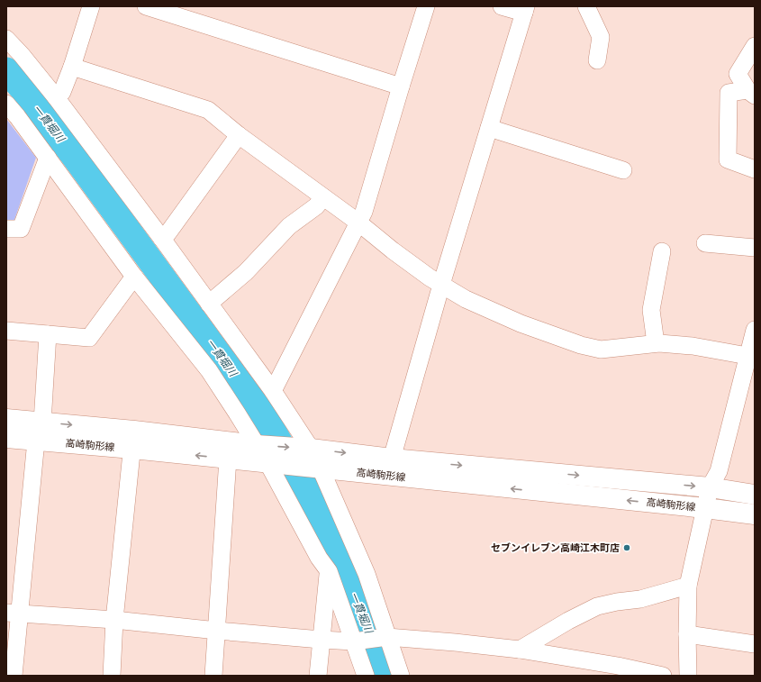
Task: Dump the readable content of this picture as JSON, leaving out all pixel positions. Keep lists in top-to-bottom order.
{
  "streets": {
    "main road": ["高崎駒形線"]
  },
  "water": ["一貫堀川"],
  "places": ["セブンイレブン高崎江木町店"]
}
